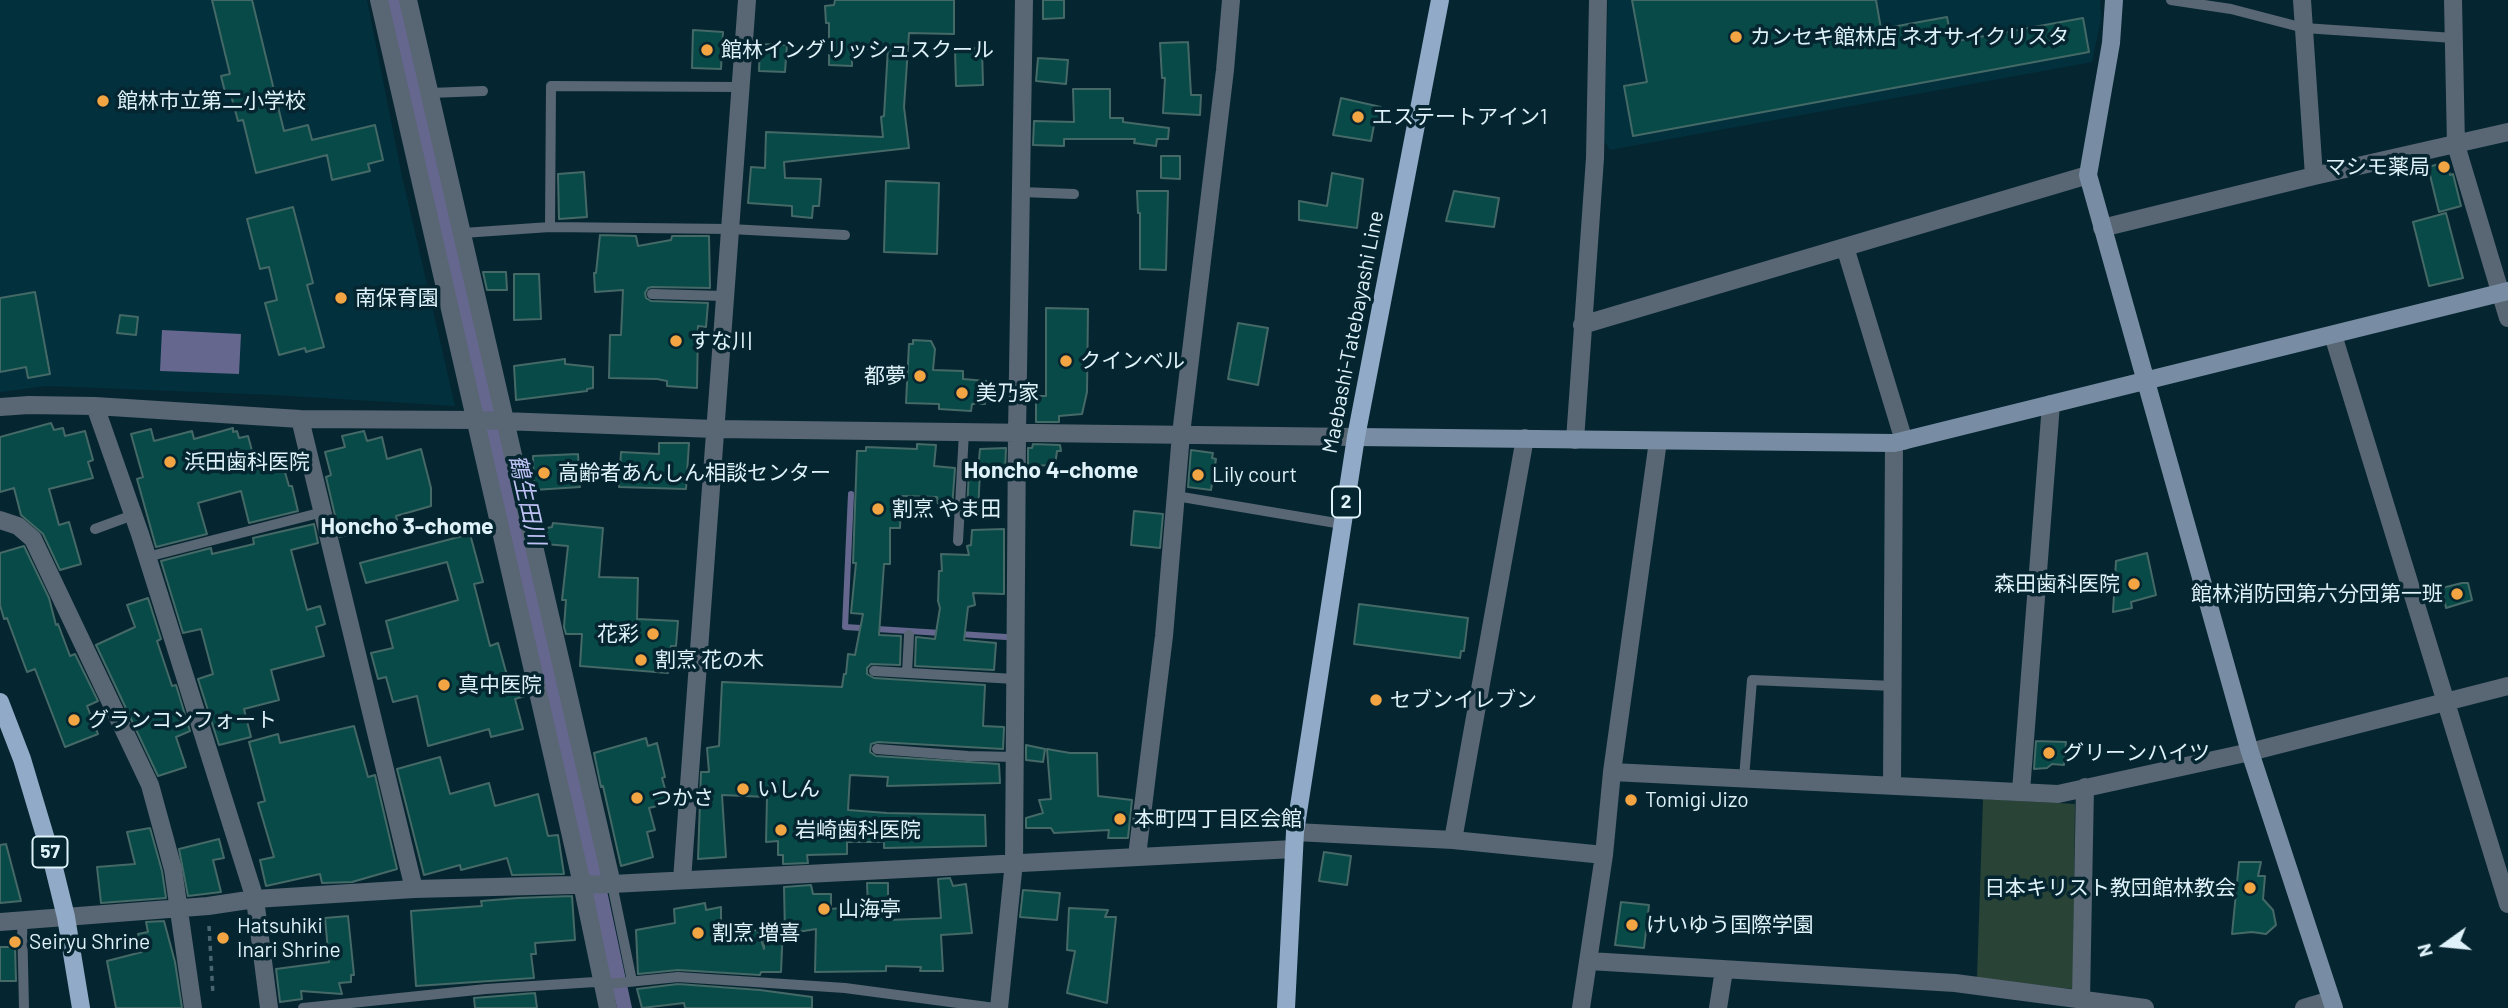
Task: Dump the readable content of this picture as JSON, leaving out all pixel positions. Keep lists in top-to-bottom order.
{
  "streets": {
    "main road": ["Maebashi-Tatebayashi Line", "2", "57"]
  },
  "districts": ["Honcho 4-chome", "Honcho 3-chome"],
  "water": ["鶴生田川"],
  "places": [
    "カンセキ館林店 ネオサイクリスタ",
    "館林イングリッシュスクール",
    "館林市立第二小学校",
    "エステートアイン1",
    "マシモ薬局",
    "南保育園",
    "すな川",
    "クインベル",
    "都夢",
    "美乃家",
    "浜田歯科医院",
    "高齢者あんしん相談センター",
    "Lily court",
    "割烹 やま田",
    "森田歯科医院",
    "館林消防団第六分団第一班",
    "花彩",
    "割烹 花の木",
    "真中医院",
    "セブンイレブン",
    "グランコンフォート",
    "グリーンハイツ",
    "いしん",
    "つかさ",
    "Tomigi Jizo",
    "本町四丁目区会館",
    "岩崎歯科医院",
    "日本キリスト教団館林教会",
    "山海亭",
    "けいゆう国際学園",
    "割烹 増喜",
    "Hatsuhiki Inari Shrine",
    "Seiryu Shrine"
  ],
  "north": "left"
}
